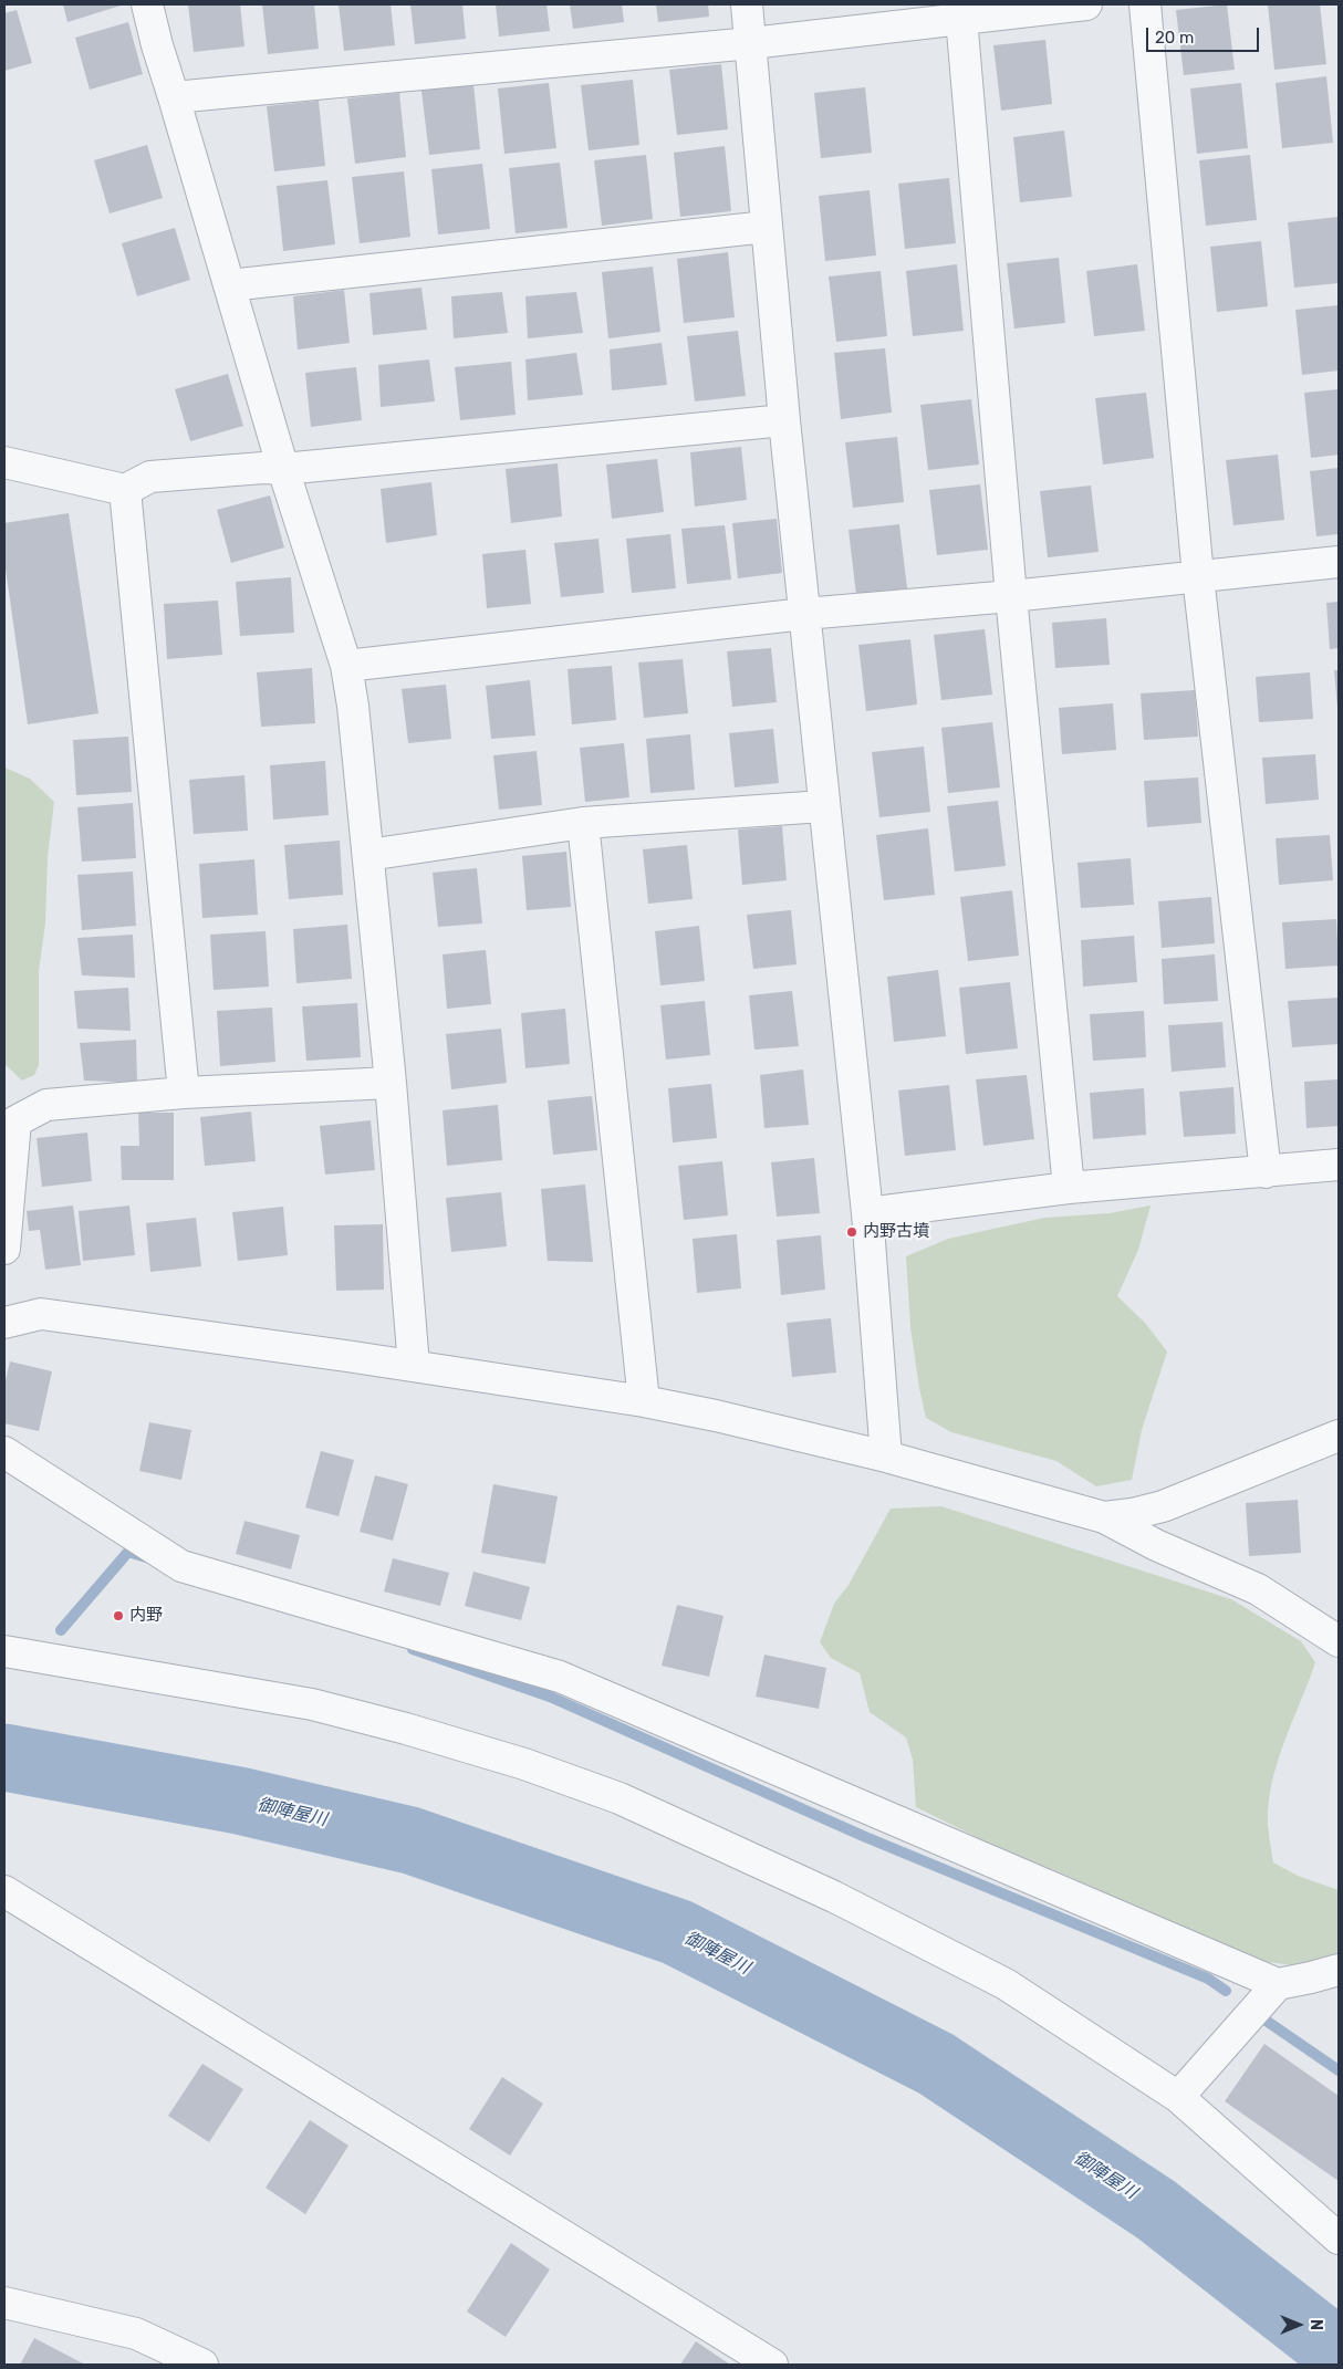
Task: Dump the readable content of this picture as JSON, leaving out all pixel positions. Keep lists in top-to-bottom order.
{
  "water": ["御陣屋川"],
  "places": ["内野古墳", "内野"],
  "scale_bar": "20 m",
  "north": "right"
}
